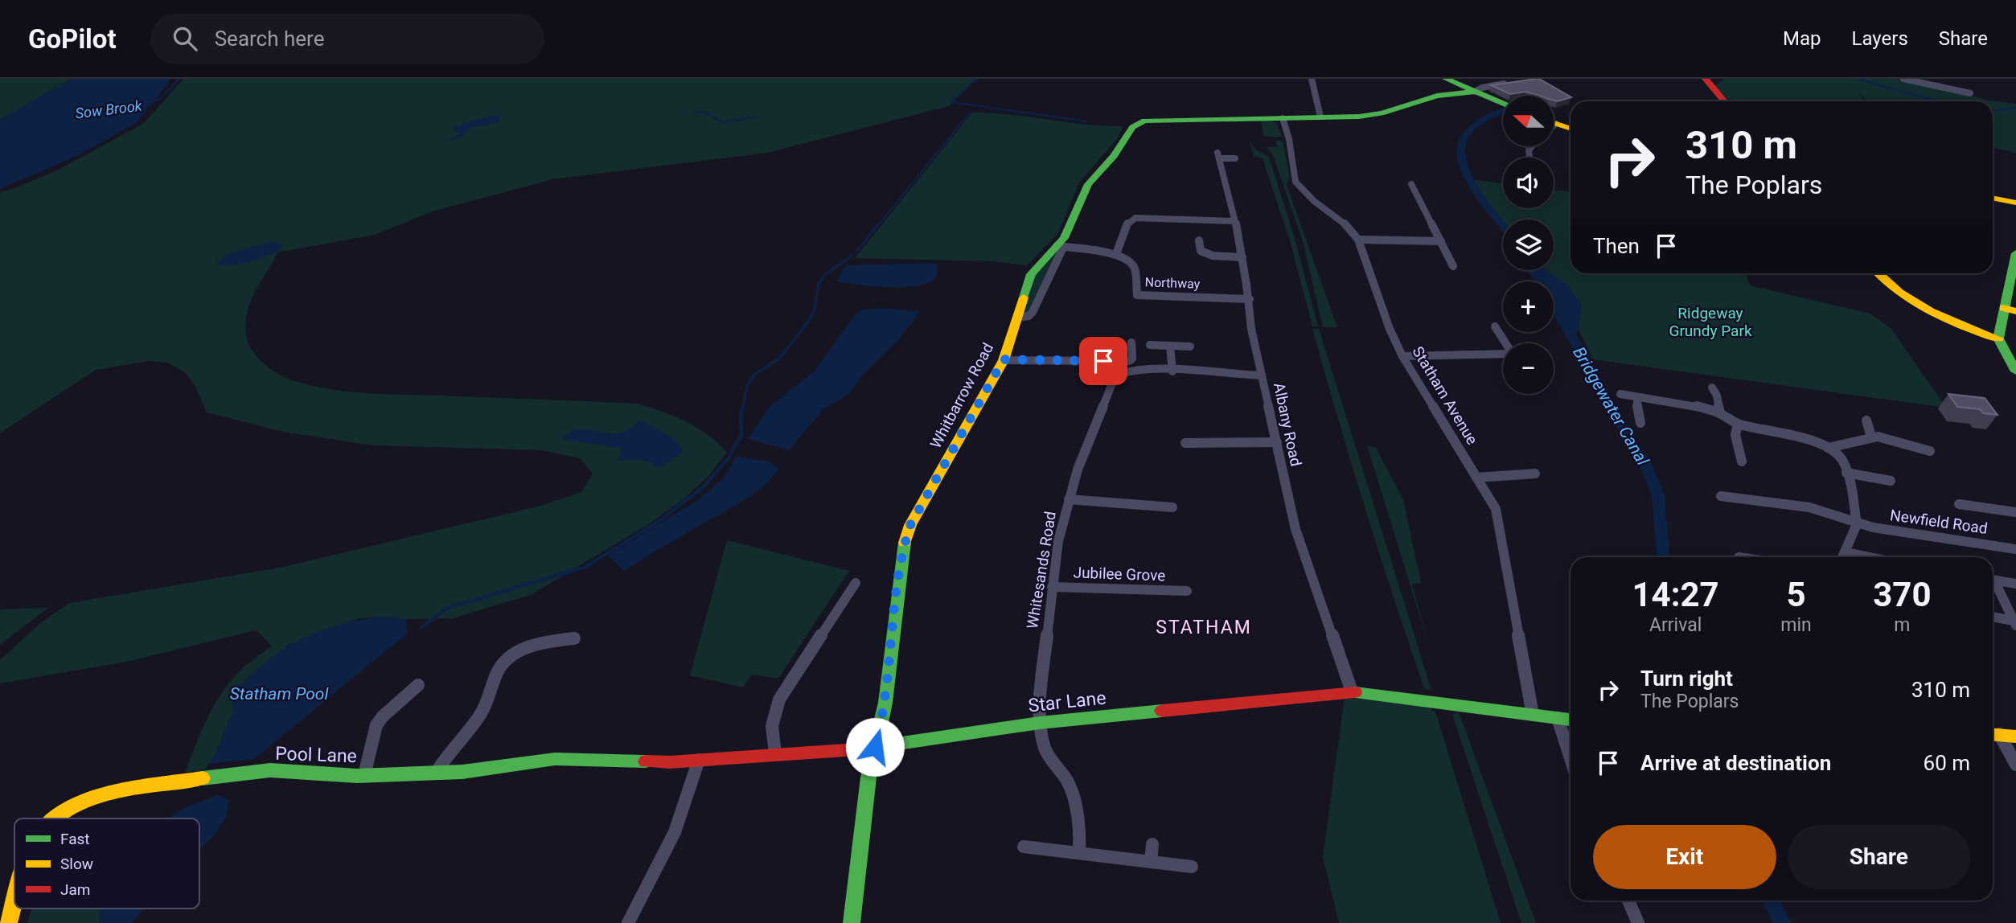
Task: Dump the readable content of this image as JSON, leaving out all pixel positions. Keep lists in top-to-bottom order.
{
  "streets": {
    "street": [
      "Northway",
      "Whitbarrow Road",
      "Statham Avenue",
      "Albany Road",
      "Newfield Road",
      "Whitesands Road",
      "Jubilee Grove",
      "Star Lane",
      "Pool Lane"
    ]
  },
  "crossings": [
    ["Northway", "Albany Road"],
    ["Whitbarrow Road", "Statham Avenue"],
    ["Whitbarrow Road", "Star Lane"],
    ["Statham Avenue", "Star Lane"],
    ["Albany Road", "Whitesands Road"],
    ["Albany Road", "Star Lane"],
    ["Whitesands Road", "Jubilee Grove"],
    ["Whitesands Road", "Star Lane"],
    ["Star Lane", "Pool Lane"]
  ],
  "districts": ["STATHAM"],
  "water": ["Sow Brook", "Bridgewater Canal", "Statham Pool"],
  "parks": ["Ridgeway Grundy Park"],
  "legend": ["Fast", "Slow", "Jam"],
  "north": "left",
  "page": {
    "header": "GoPilot",
    "search": "Search here",
    "nav": ["Map", "Layers", "Share"],
    "map_buttons": ["+", "−"],
    "turn": ["310 m", "The Poplars"],
    "then": "Then",
    "eta": [
      "14:27",
      "Arrival",
      "5",
      "min",
      "370",
      "m"
    ],
    "list": [
      {
        "name": "Turn right",
        "note": "The Poplars",
        "value": "310 m"
      },
      {
        "name": "Arrive at destination",
        "value": "60 m"
      }
    ],
    "buttons": ["Exit", "Share"]
  }
}
